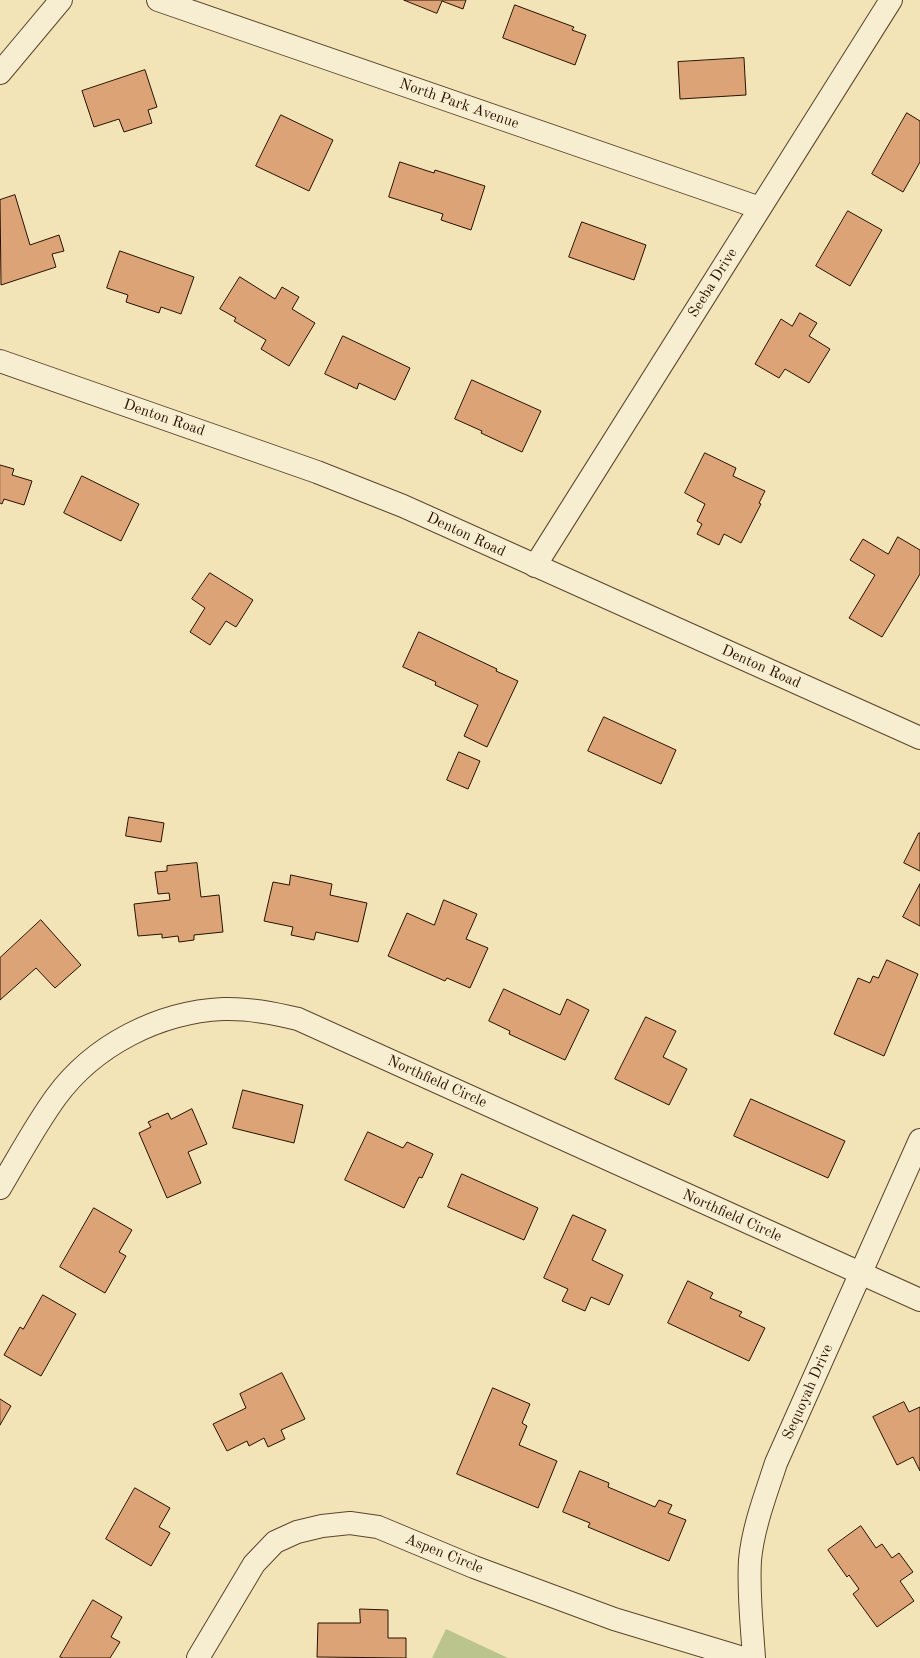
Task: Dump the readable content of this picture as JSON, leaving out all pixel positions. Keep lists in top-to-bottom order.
{
  "streets": {
    "street": [
      "North Park Avenue",
      "Seeba Drive",
      "Denton Road",
      "Northfield Circle",
      "Sequoyah Drive",
      "Aspen Circle"
    ]
  },
  "crossings": [
    ["North Park Avenue", "Seeba Drive"],
    ["Seeba Drive", "Denton Road"],
    ["Northfield Circle", "Sequoyah Drive"]
  ]
}
